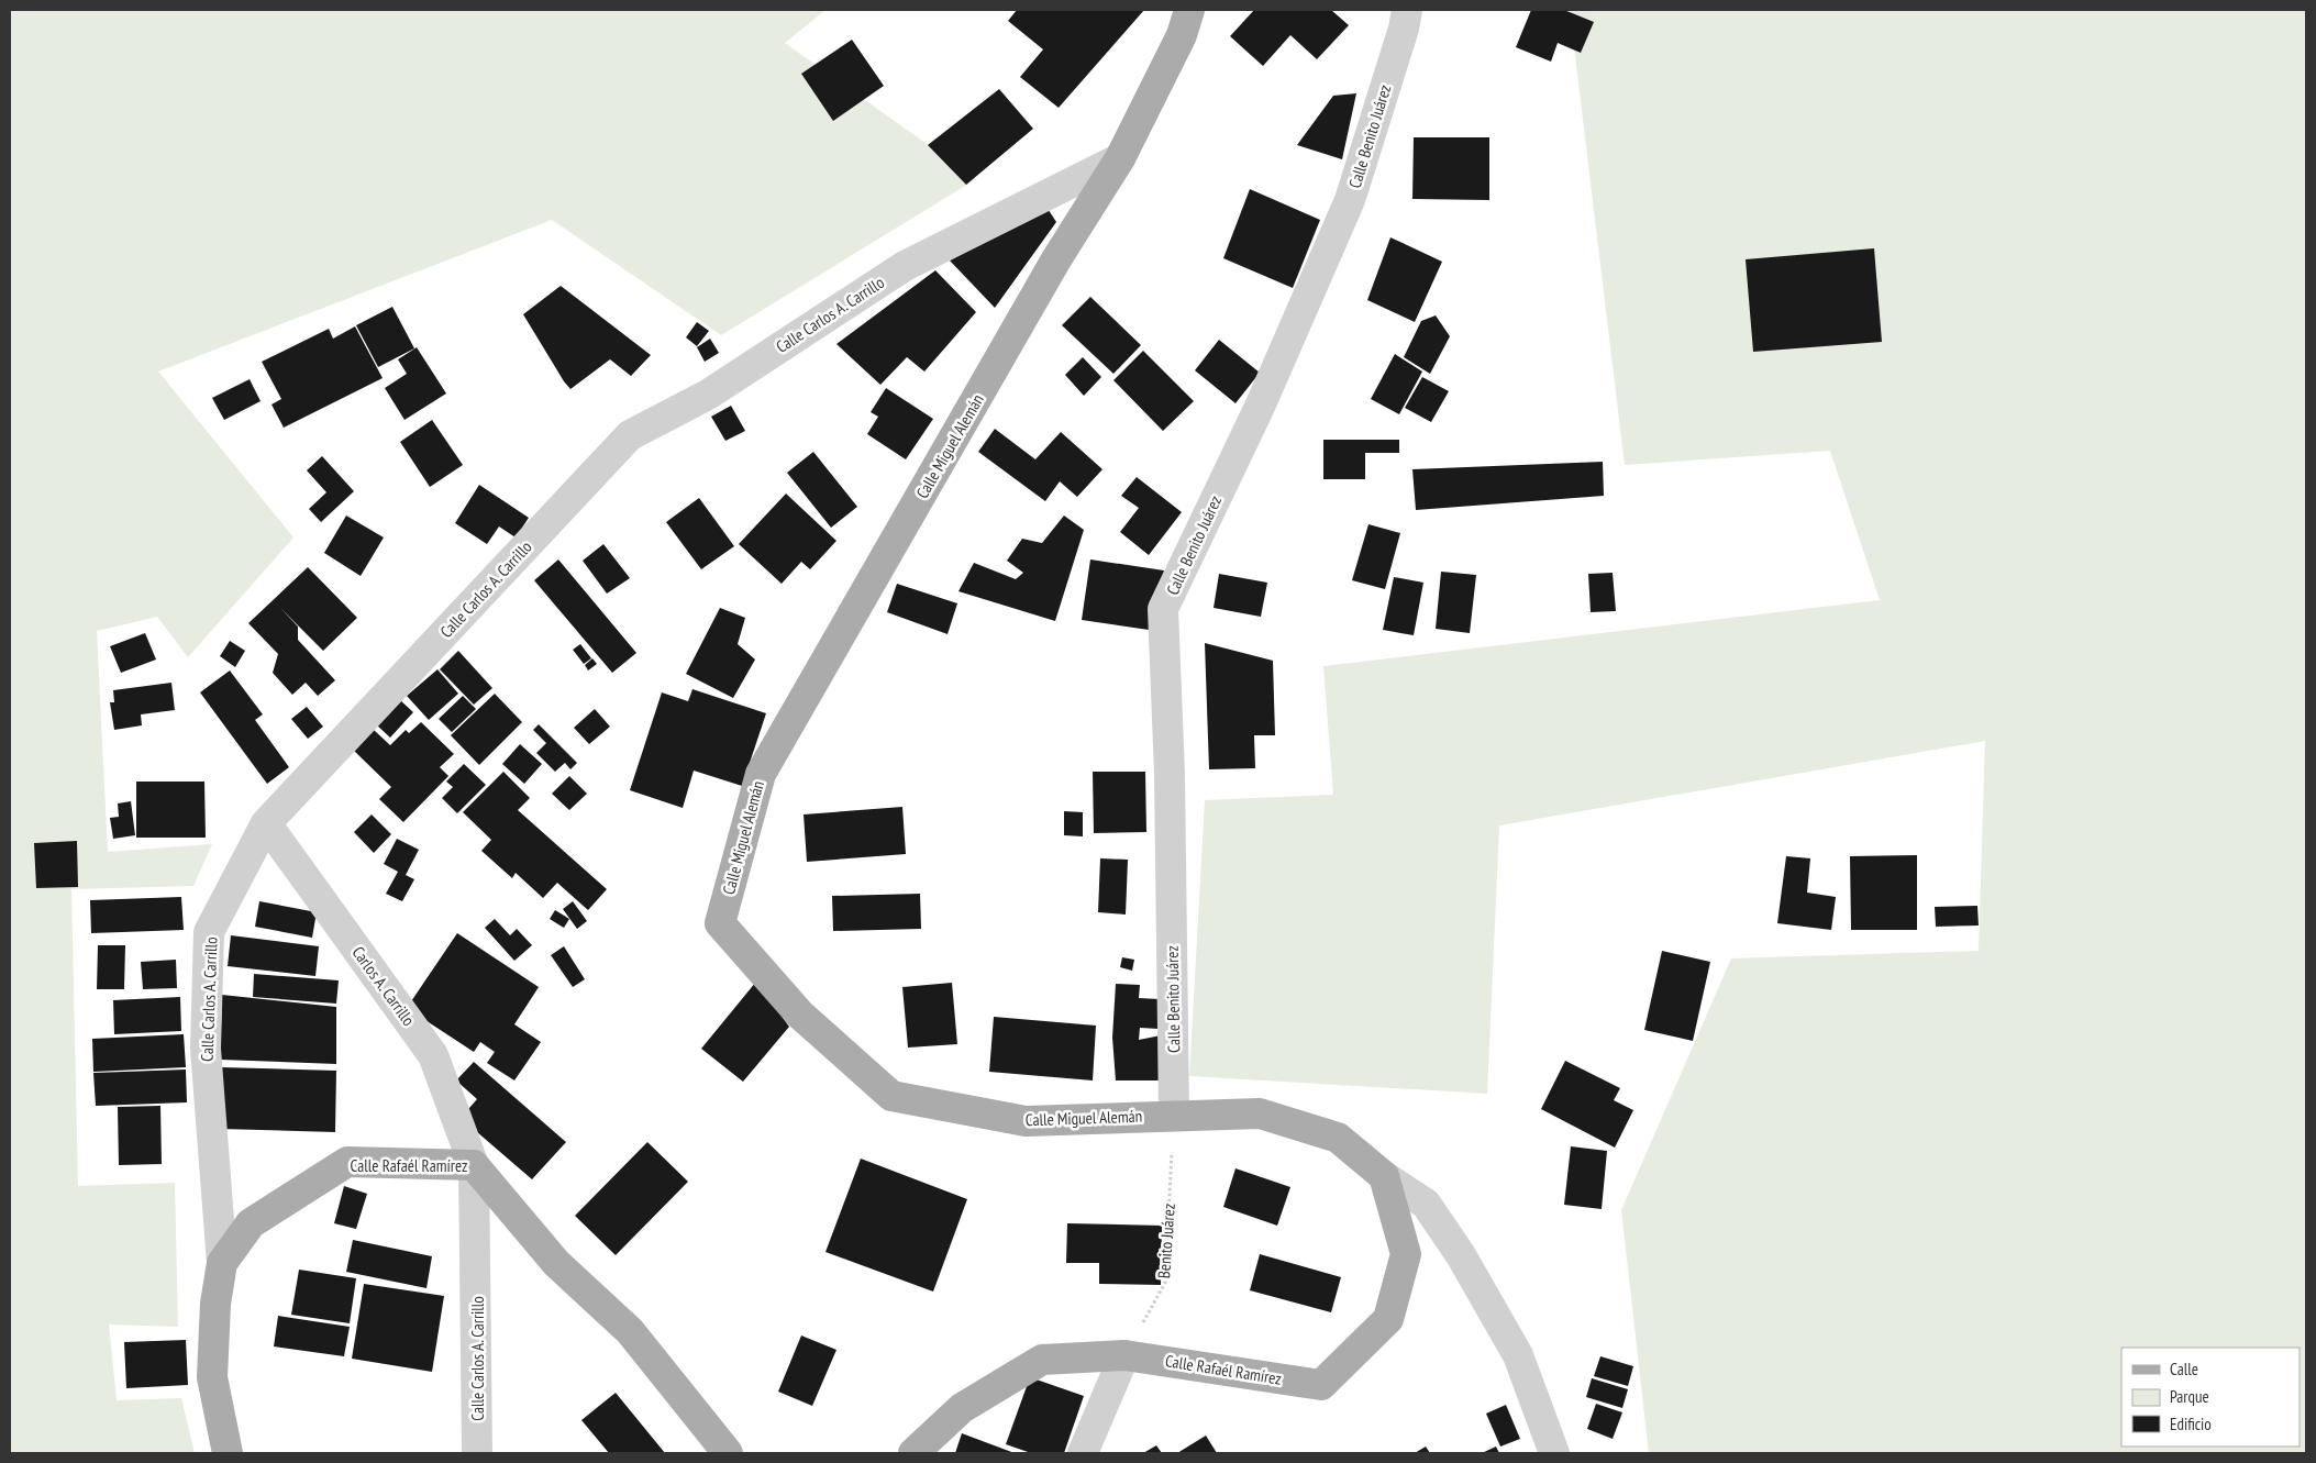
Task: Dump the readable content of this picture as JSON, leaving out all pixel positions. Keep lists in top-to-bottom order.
{
  "streets": {
    "main road": ["Calle Miguel Alemán", "Calle Rafaél Ramírez"],
    "street": ["Calle Benito Juárez", "Calle Carlos A. Carrillo", "Carlos A. Carrillo"],
    "path": ["Benito Juárez"]
  },
  "crossings": [
    ["Calle Benito Juárez", "Calle Miguel Alemán"],
    ["Calle Benito Juárez", "Benito Juárez"],
    ["Calle Carlos A. Carrillo", "Calle Miguel Alemán"],
    ["Calle Carlos A. Carrillo", "Carlos A. Carrillo"],
    ["Calle Carlos A. Carrillo", "Calle Rafaél Ramírez"],
    ["Calle Miguel Alemán", "Calle Rafaél Ramírez"],
    ["Calle Miguel Alemán", "Benito Juárez"],
    ["Carlos A. Carrillo", "Calle Rafaél Ramírez"],
    ["Calle Rafaél Ramírez", "Benito Juárez"]
  ],
  "legend": ["Calle", "Parque", "Edificio"]
}
